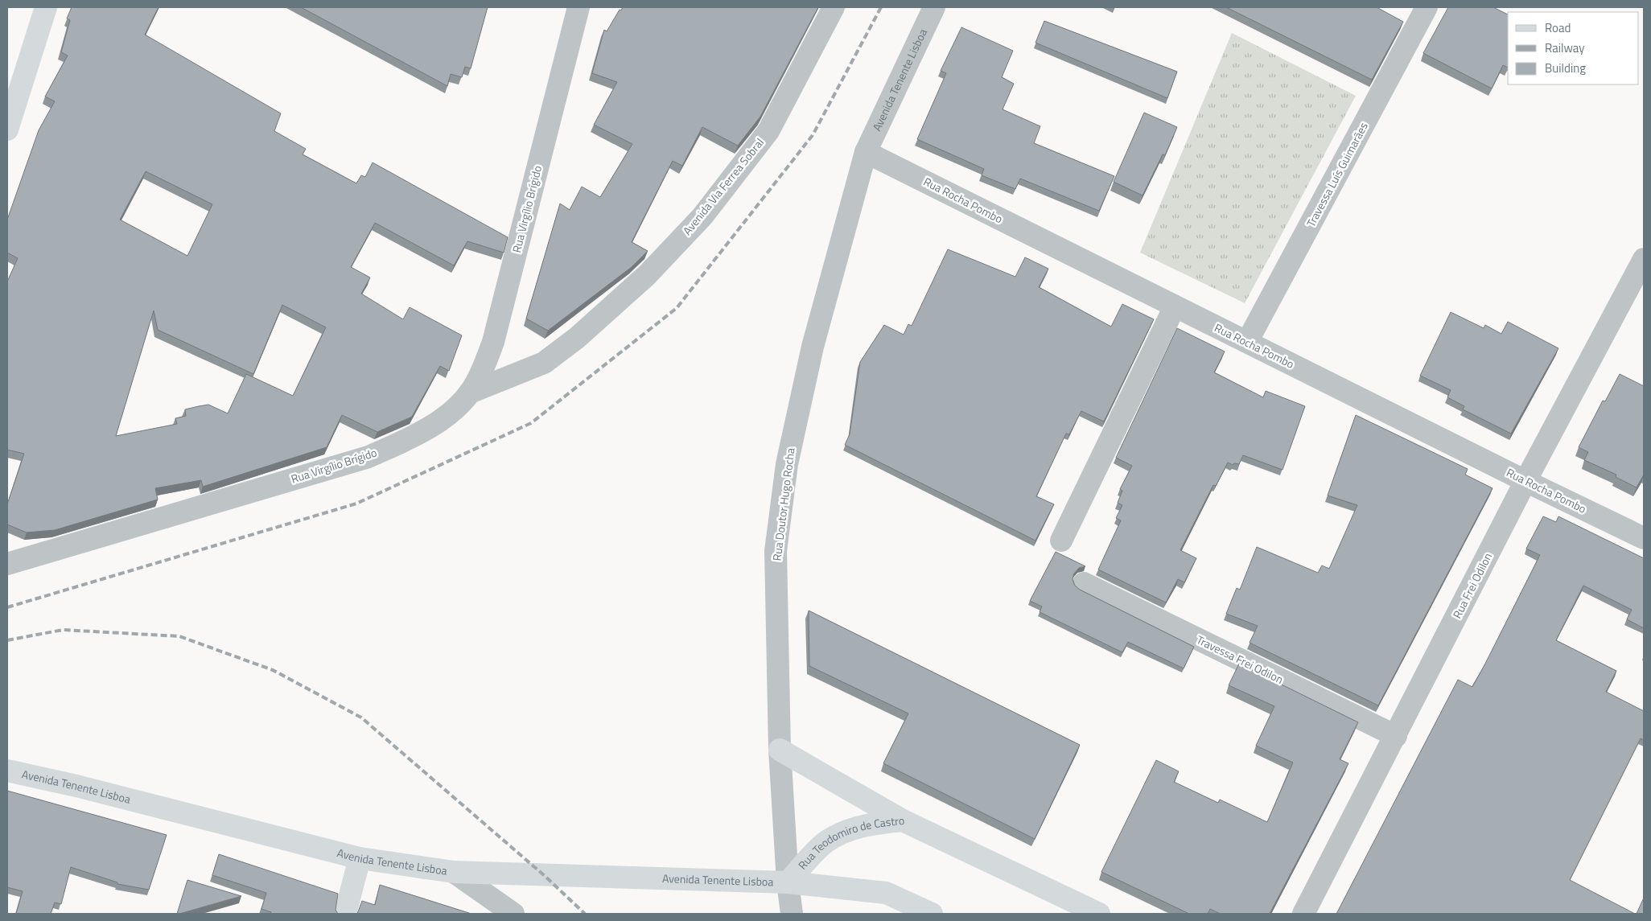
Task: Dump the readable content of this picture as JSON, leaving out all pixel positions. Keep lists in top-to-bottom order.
{
  "streets": {
    "street": [
      "Avenida Tenente Lisboa",
      "Travessa Luís Guimarães",
      "Avenida Via Ferrea Sobral",
      "Rua Rocha Pombo",
      "Rua Virgílio Brígido",
      "Rua Doutor Hugo Rocha",
      "Rua Frei Odilon",
      "Travessa Frei Odilon",
      "Rua Teodomiro de Castro"
    ]
  },
  "crossings": [
    ["Avenida Tenente Lisboa", "Rua Rocha Pombo"],
    ["Avenida Tenente Lisboa", "Rua Doutor Hugo Rocha"],
    ["Avenida Tenente Lisboa", "Rua Teodomiro de Castro"],
    ["Travessa Luís Guimarães", "Rua Rocha Pombo"],
    ["Avenida Via Ferrea Sobral", "Rua Virgílio Brígido"],
    ["Rua Rocha Pombo", "Rua Doutor Hugo Rocha"],
    ["Rua Rocha Pombo", "Rua Frei Odilon"],
    ["Rua Doutor Hugo Rocha", "Rua Teodomiro de Castro"],
    ["Rua Frei Odilon", "Travessa Frei Odilon"]
  ],
  "legend": ["Road", "Railway", "Building"]
}
